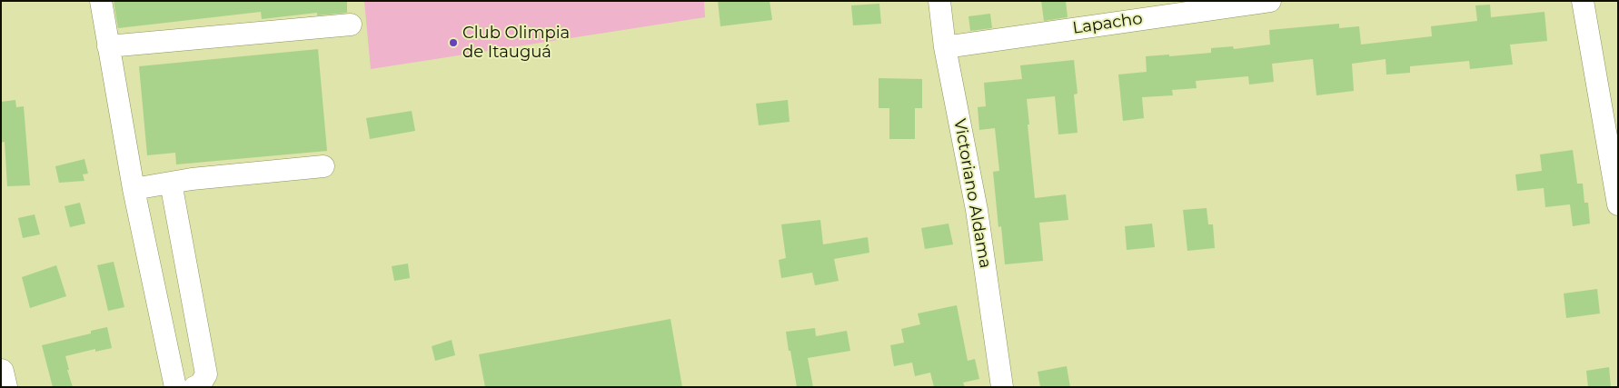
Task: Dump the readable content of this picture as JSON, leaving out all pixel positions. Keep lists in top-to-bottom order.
{
  "streets": {
    "street": ["Lapacho", "Victoriano Aldama"]
  },
  "crossings": [
    ["Lapacho", "Victoriano Aldama"]
  ],
  "places": ["Club Olimpia de Itauguá"]
}
